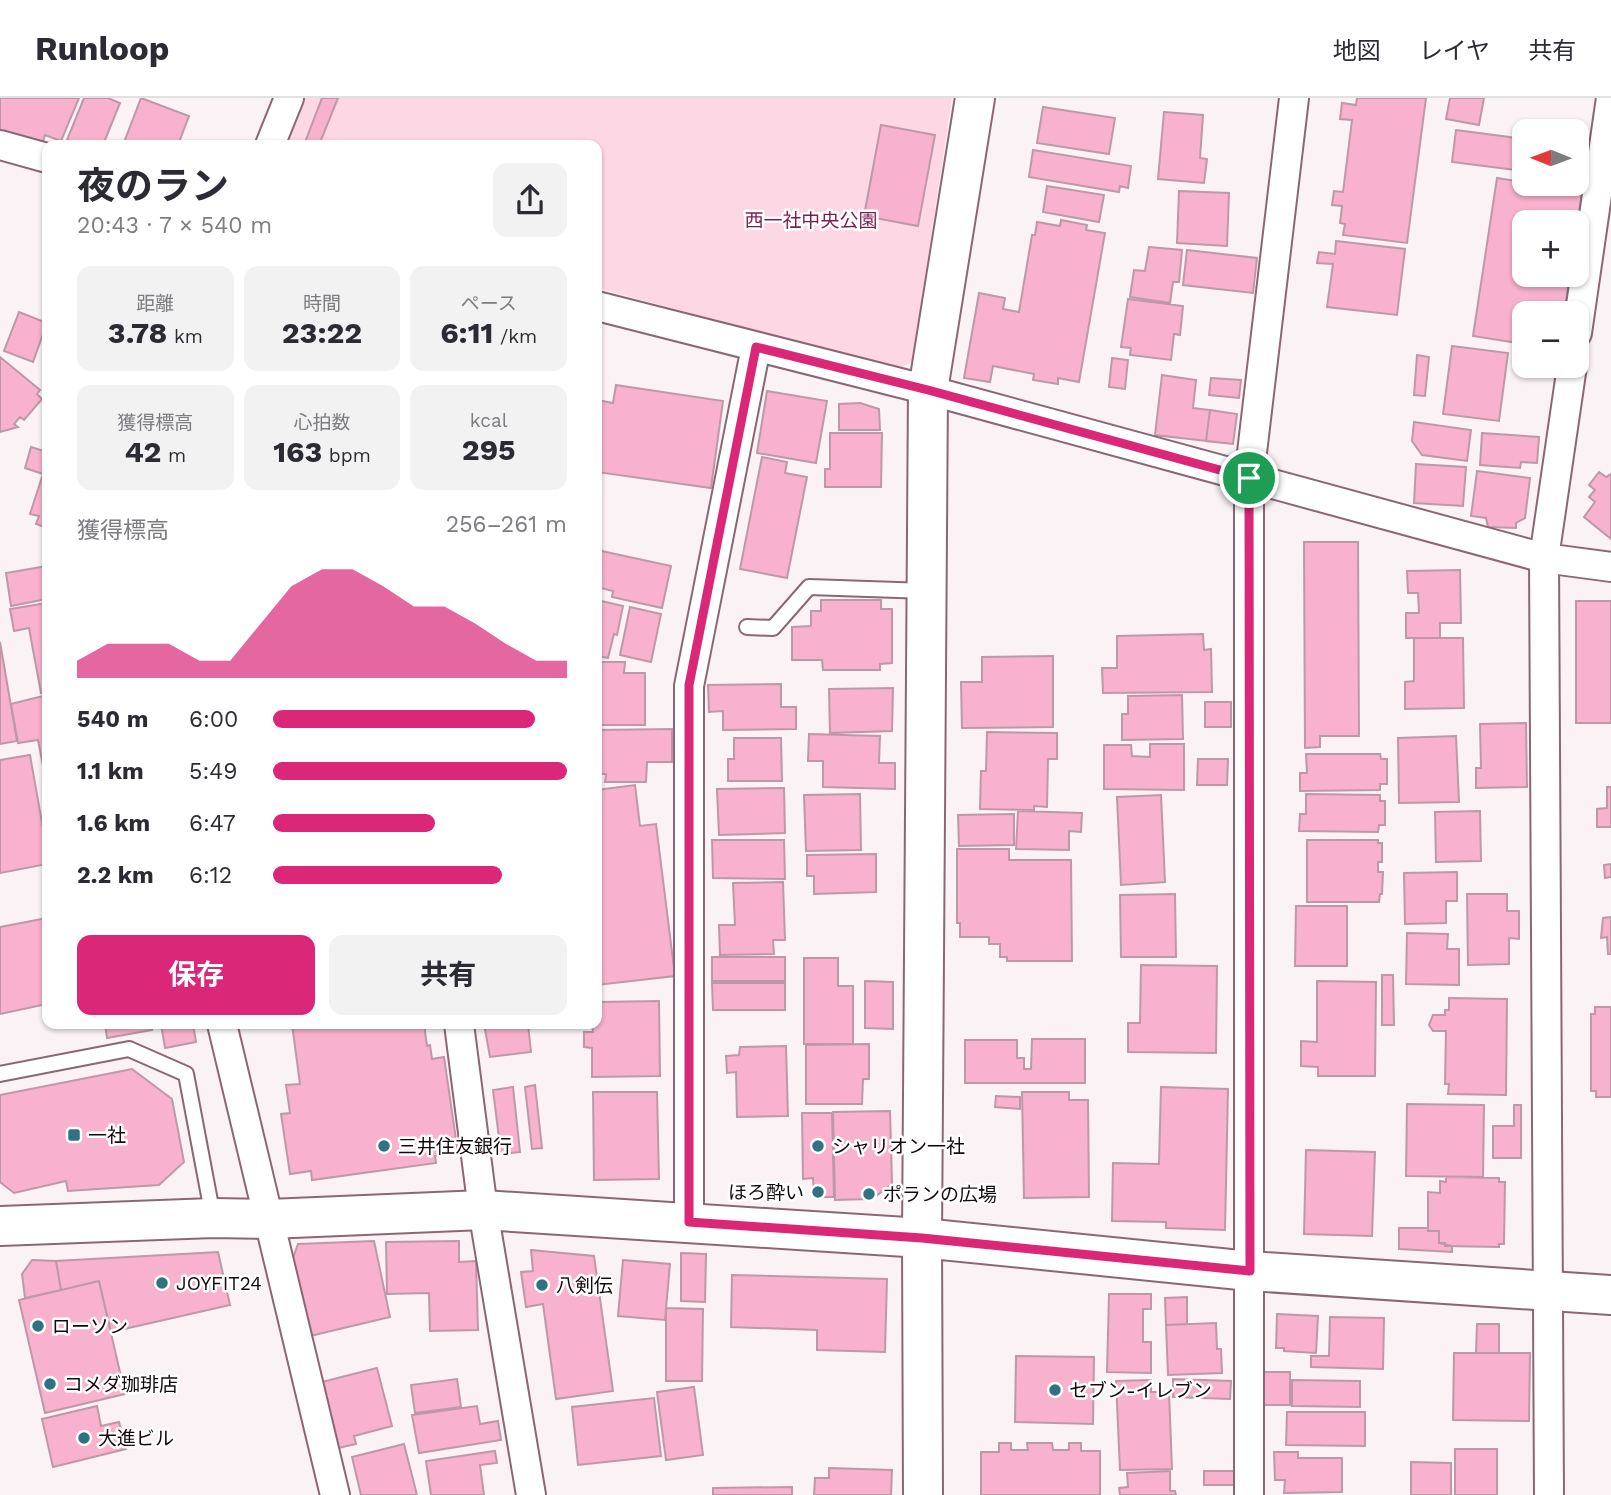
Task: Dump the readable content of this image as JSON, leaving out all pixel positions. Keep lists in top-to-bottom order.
{
  "parks": ["西一社中央公園"],
  "places": {
    "transit": ["一社"],
    "other": [
      "三井住友銀行",
      "シャリオン一社",
      "ほろ酔い",
      "ポランの広場",
      "JOYFIT24",
      "八剣伝",
      "ローソン",
      "コメダ珈琲店",
      "セブン-イレブン",
      "大進ビル"
    ]
  },
  "north": "left",
  "page": {
    "header": "Runloop",
    "nav": ["地図", "レイヤ", "共有"],
    "map_buttons": ["+", "−"],
    "heading": ["夜のラン", "20:43 · 7 × 540 m"],
    "stats": [
      ["距離", "3.78 km"],
      ["時間", "23:22"],
      ["ペース", "6:11 /km"],
      ["獲得標高", "42 m"],
      ["心拍数", "163 bpm"],
      ["kcal", "295"]
    ],
    "chart": ["獲得標高", "256–261 m"],
    "list": [
      {
        "name": "540 m",
        "note": "6:00"
      },
      {
        "name": "1.1 km",
        "note": "5:49"
      },
      {
        "name": "1.6 km",
        "note": "6:47"
      },
      {
        "name": "2.2 km",
        "note": "6:12"
      }
    ],
    "buttons": ["保存", "共有"]
  }
}
